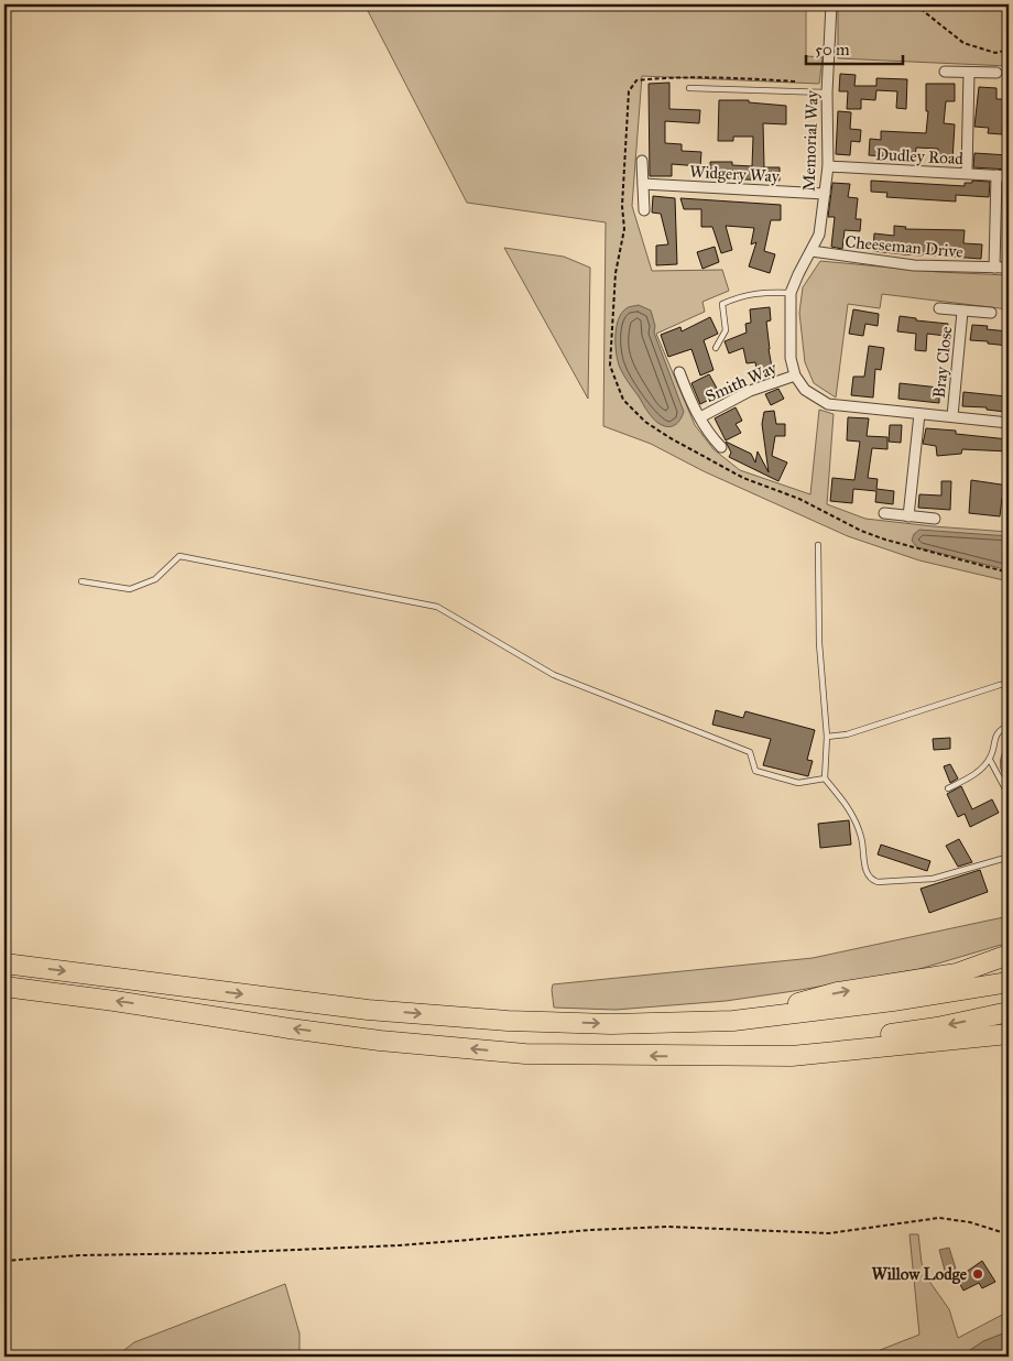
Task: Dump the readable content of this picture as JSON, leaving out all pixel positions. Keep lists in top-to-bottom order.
{
  "streets": {
    "street": [
      "Memorial Way",
      "Dudley Road",
      "Widgery Way",
      "Cheeseman Drive",
      "Bray Close",
      "Smith Way"
    ]
  },
  "crossings": [
    ["Memorial Way", "Dudley Road"],
    ["Memorial Way", "Widgery Way"],
    ["Memorial Way", "Cheeseman Drive"],
    ["Memorial Way", "Smith Way"]
  ],
  "places": ["Willow Lodge"],
  "scale_bar": "50 m"
}
